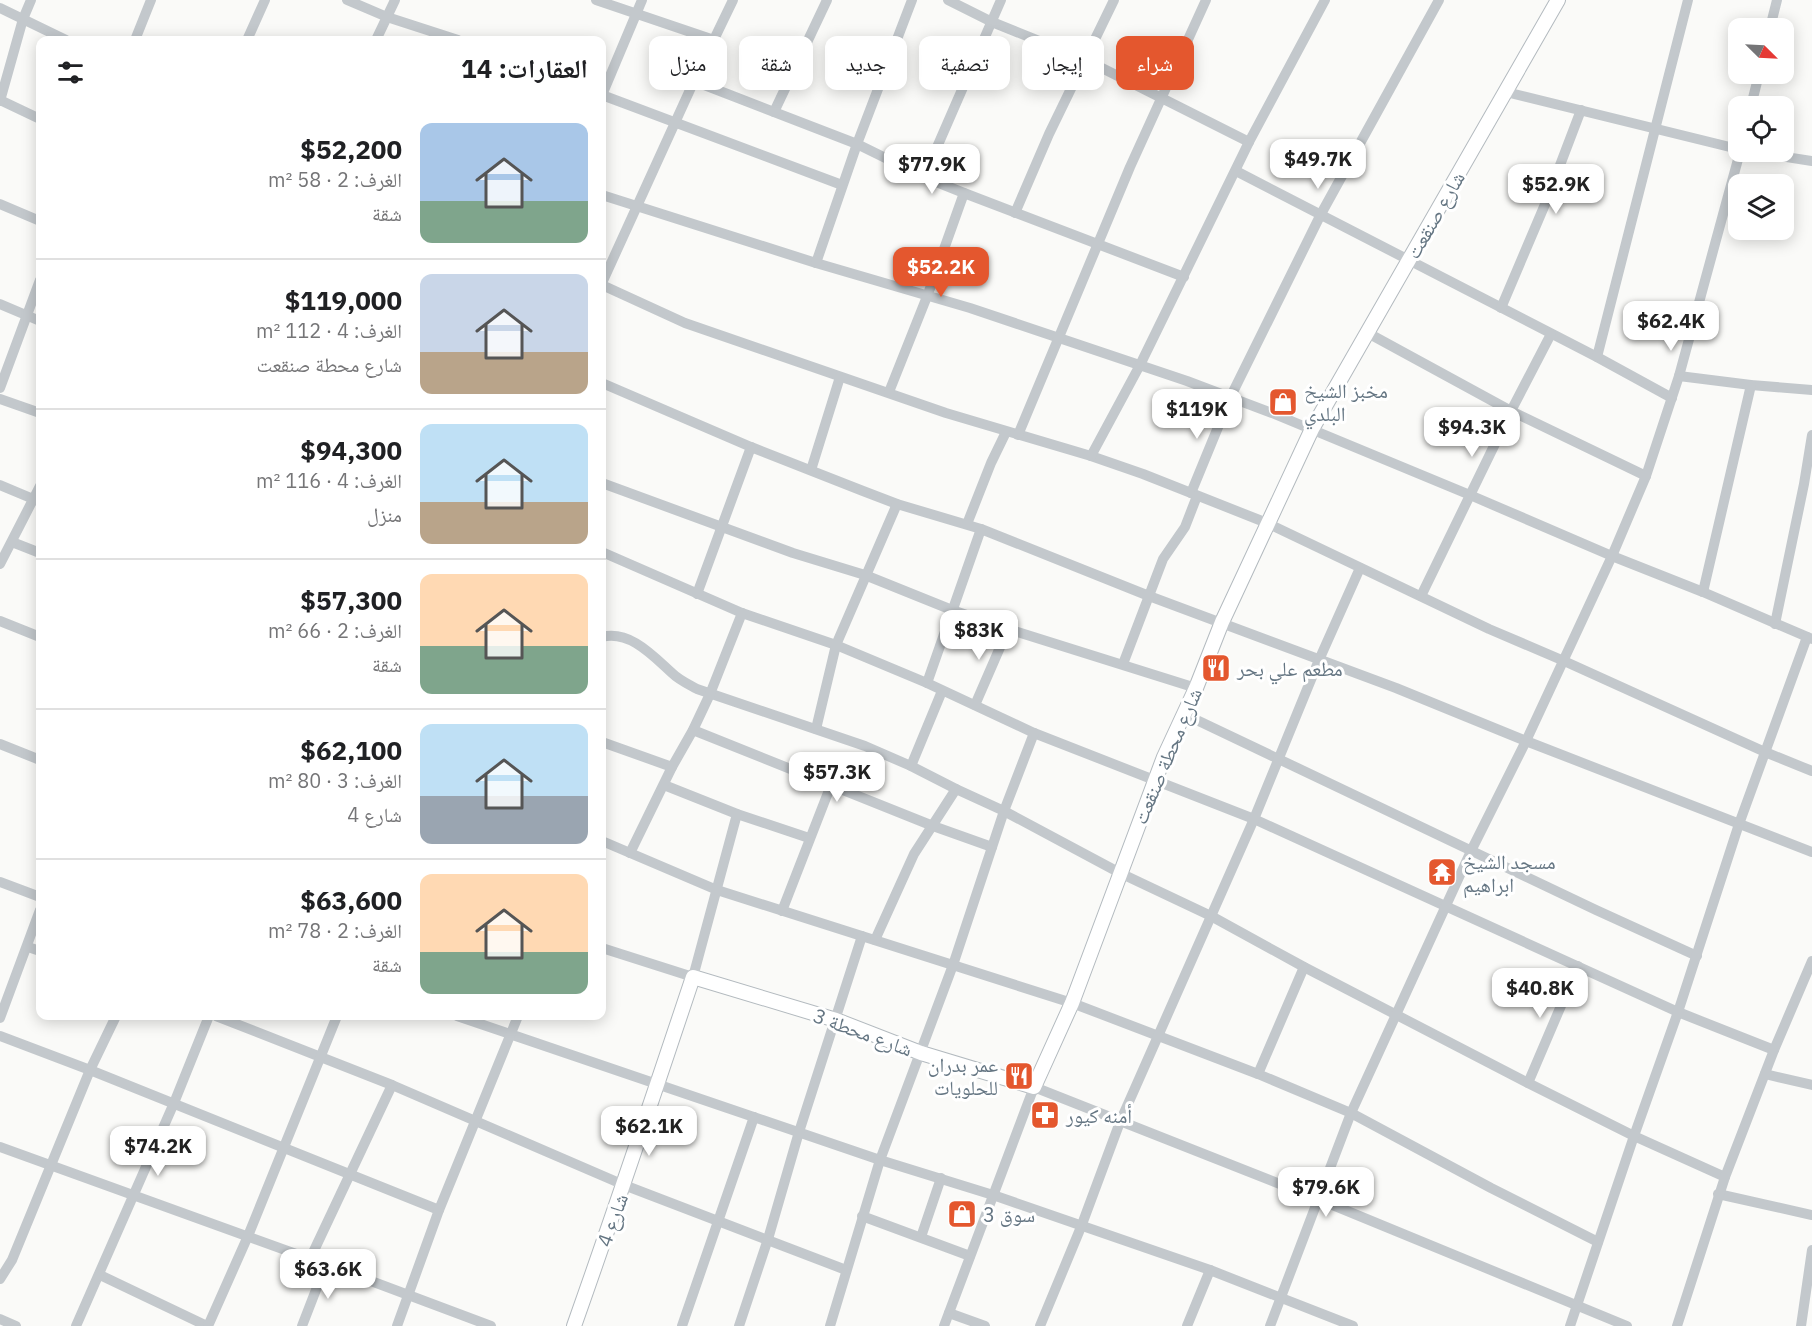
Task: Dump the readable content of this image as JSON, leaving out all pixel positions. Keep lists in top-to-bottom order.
{
  "streets": {
    "street": [
      "شارع صنقعت",
      "شارع محطة صنقعت",
      "شارع محطة 3",
      "شارع 4"
    ]
  },
  "crossings": [
    ["شارع صنقعت", "شارع محطة صنقعت"],
    ["شارع محطة صنقعت", "شارع محطة 3"],
    ["شارع محطة 3", "شارع 4"]
  ],
  "places": {
    "shop": ["مخبز الشيخ البلدي", "سوق 3"],
    "restaurant": ["مطعم علي بحر", "عمر بدران للحلويات"],
    "temple": ["مسجد الشيخ ابراهيم"],
    "pharmacy": ["أمنه كيور"]
  },
  "north": "bottom right",
  "page": {
    "chip": [
      "شراء",
      "إيجار",
      "تصفية",
      "جديد",
      "شقة",
      "منزل"
    ],
    "heading": "العقارات: 14",
    "list": [
      {
        "name": "$52,200",
        "note": "الغرف: 2 · 58 m² · شقة"
      },
      {
        "name": "$119,000",
        "note": "الغرف: 4 · 112 m² · شارع محطة صنقعت"
      },
      {
        "name": "$94,300",
        "note": "الغرف: 4 · 116 m² · منزل"
      },
      {
        "name": "$57,300",
        "note": "الغرف: 2 · 66 m² · شقة"
      },
      {
        "name": "$62,100",
        "note": "الغرف: 3 · 80 m² · شارع 4"
      },
      {
        "name": "$63,600",
        "note": "الغرف: 2 · 78 m² · شقة"
      }
    ],
    "price": [
      "$49.7K",
      "$77.9K",
      "$52.9K",
      "$52.2K",
      "$62.4K",
      "$119K",
      "$94.3K",
      "$83K",
      "$57.3K",
      "$40.8K",
      "$62.1K",
      "$74.2K",
      "$79.6K",
      "$63.6K"
    ]
  }
}
